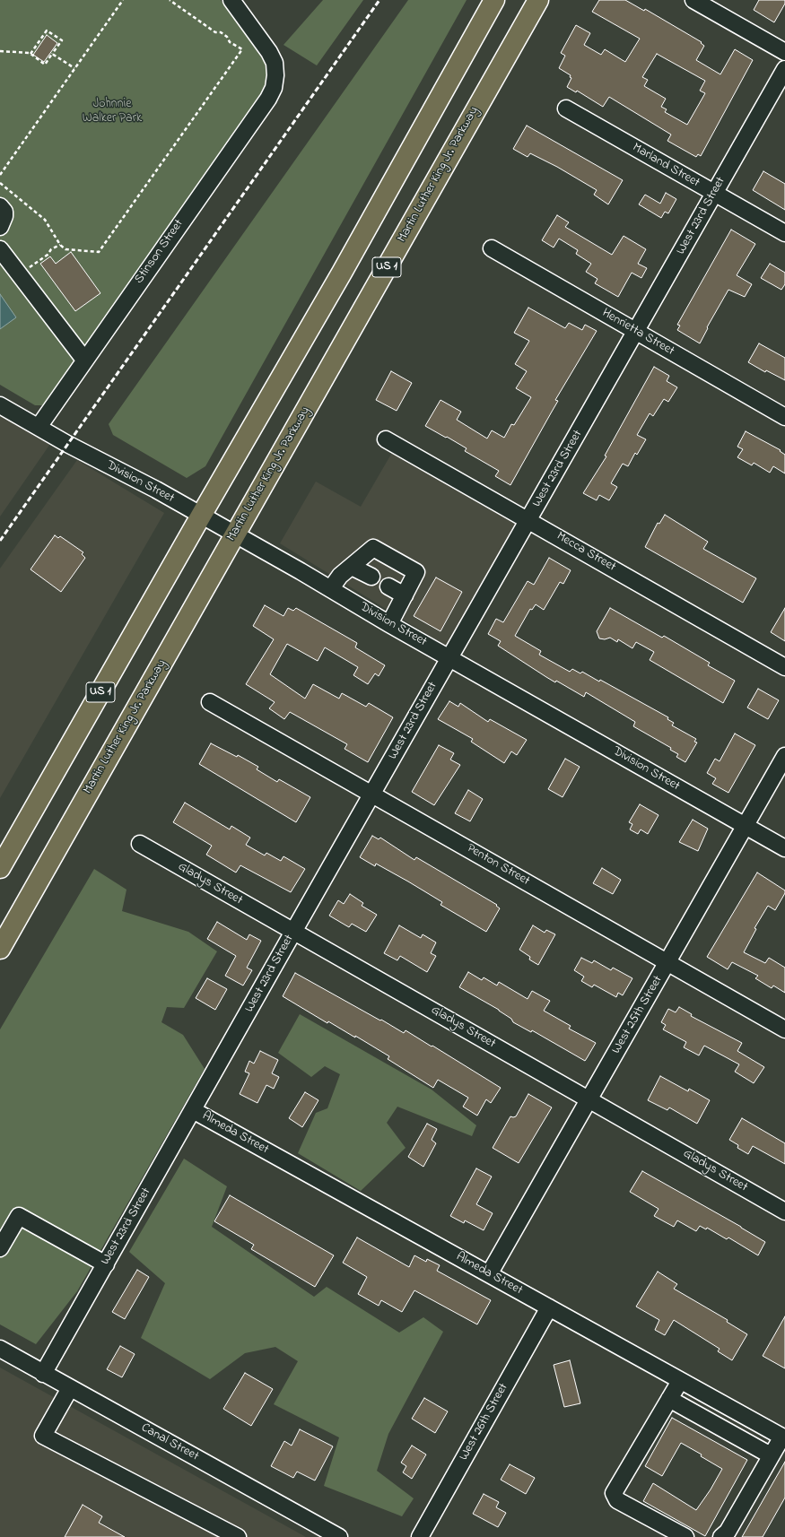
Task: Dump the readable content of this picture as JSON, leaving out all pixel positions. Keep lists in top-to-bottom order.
{
  "streets": {
    "highway": ["Martin Luther King Jr. Parkway", "US 1"],
    "street": [
      "Marland Street",
      "West 23rd Street",
      "Stinson Street",
      "Henrietta Street",
      "Division Street",
      "Mecca Street",
      "Penton Street",
      "Gladys Street",
      "West 25th Street",
      "Almeda Street",
      "West 26th Street",
      "Canal Street"
    ]
  },
  "crossings": [
    ["Marland Street", "West 23rd Street"],
    ["Martin Luther King Jr. Parkway", "Division Street"],
    ["West 23rd Street", "Henrietta Street"],
    ["West 23rd Street", "Division Street"],
    ["West 23rd Street", "Mecca Street"],
    ["West 23rd Street", "Penton Street"],
    ["West 23rd Street", "Gladys Street"],
    ["West 23rd Street", "Almeda Street"],
    ["West 23rd Street", "Canal Street"],
    ["Stinson Street", "Division Street"],
    ["US 1", "Division Street"],
    ["Division Street", "West 25th Street"],
    ["Penton Street", "West 25th Street"],
    ["Gladys Street", "West 25th Street"],
    ["West 25th Street", "Almeda Street"],
    ["Almeda Street", "West 26th Street"]
  ],
  "parks": ["Johnnie Walker Park"]
}
